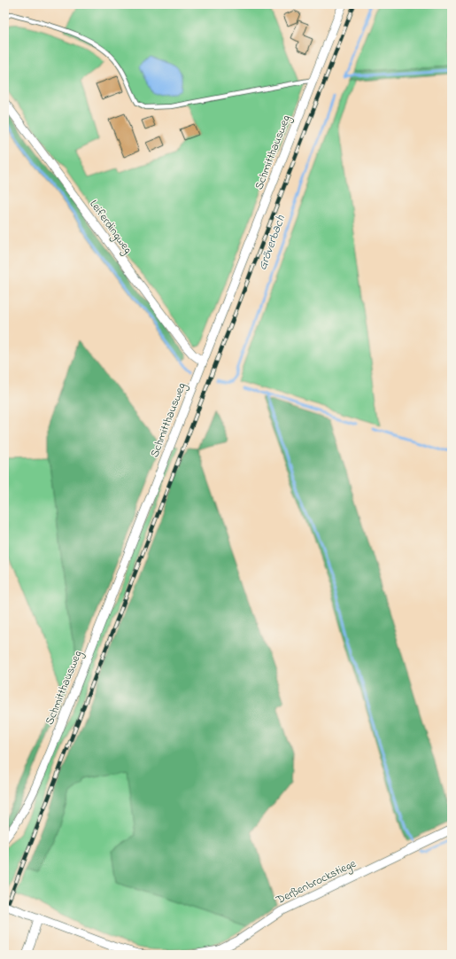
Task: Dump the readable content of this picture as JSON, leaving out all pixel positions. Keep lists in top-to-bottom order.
{
  "streets": {
    "street": ["Schmitthausweg", "Leiferdingweg", "Derßenbrockstiege"]
  },
  "crossings": [
    ["Schmitthausweg", "Leiferdingweg"]
  ],
  "water": ["Gröverbach"]
}
